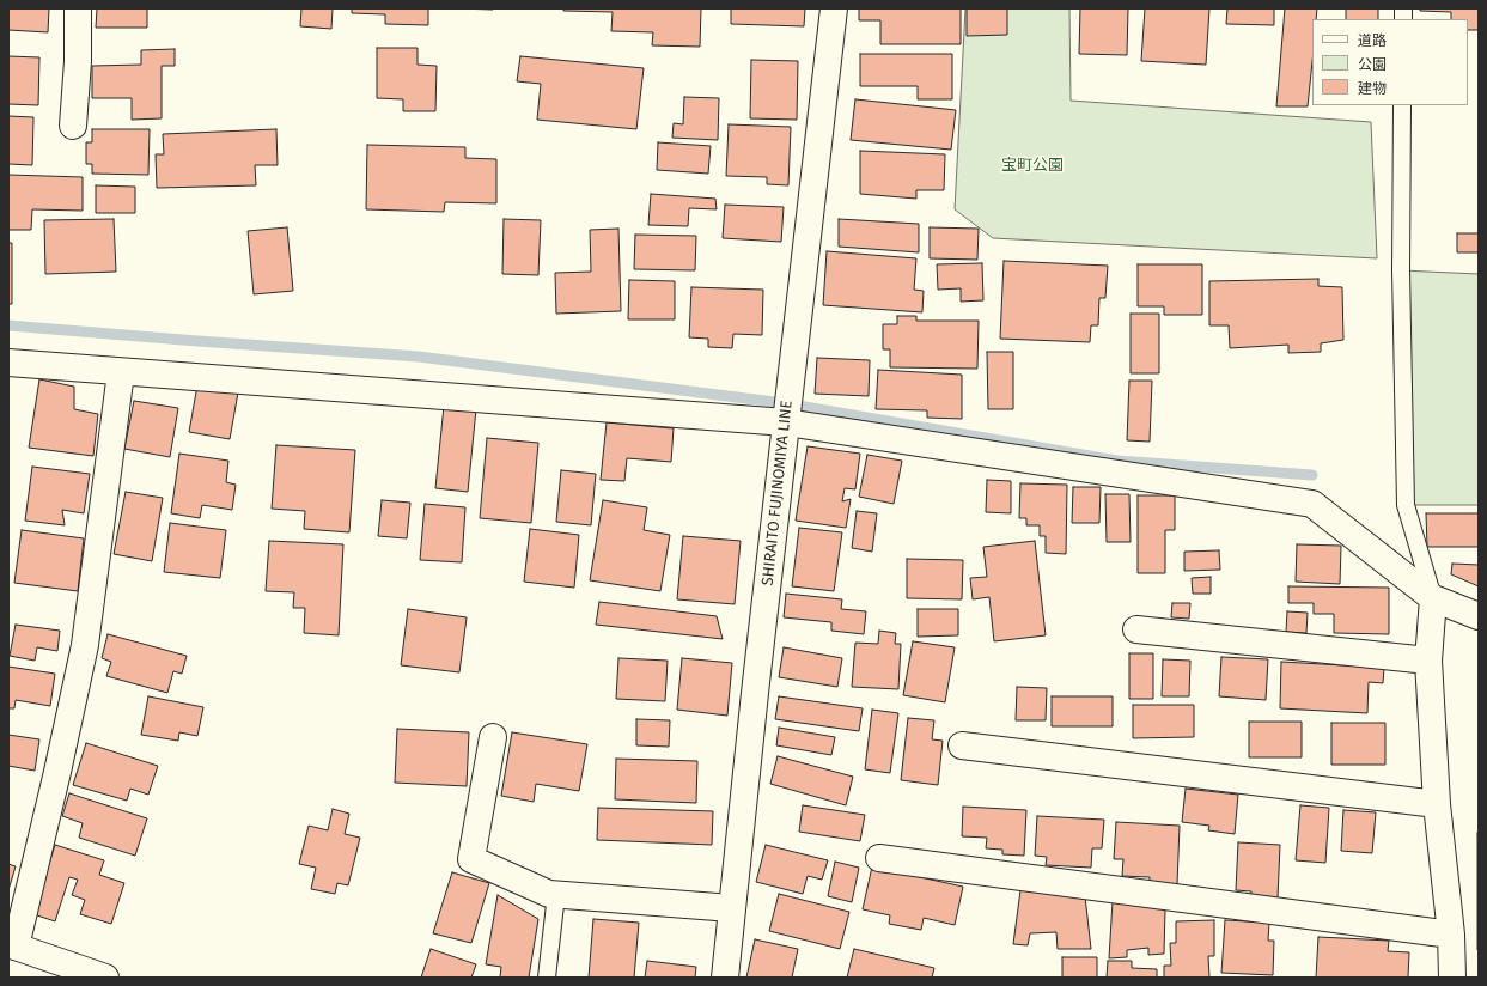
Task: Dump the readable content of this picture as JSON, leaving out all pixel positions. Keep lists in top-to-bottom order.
{
  "streets": {
    "street": ["SHIRAITO FUJINOMIYA LINE"]
  },
  "parks": ["宝町公園"],
  "legend": ["道路", "公園", "建物"]
}
